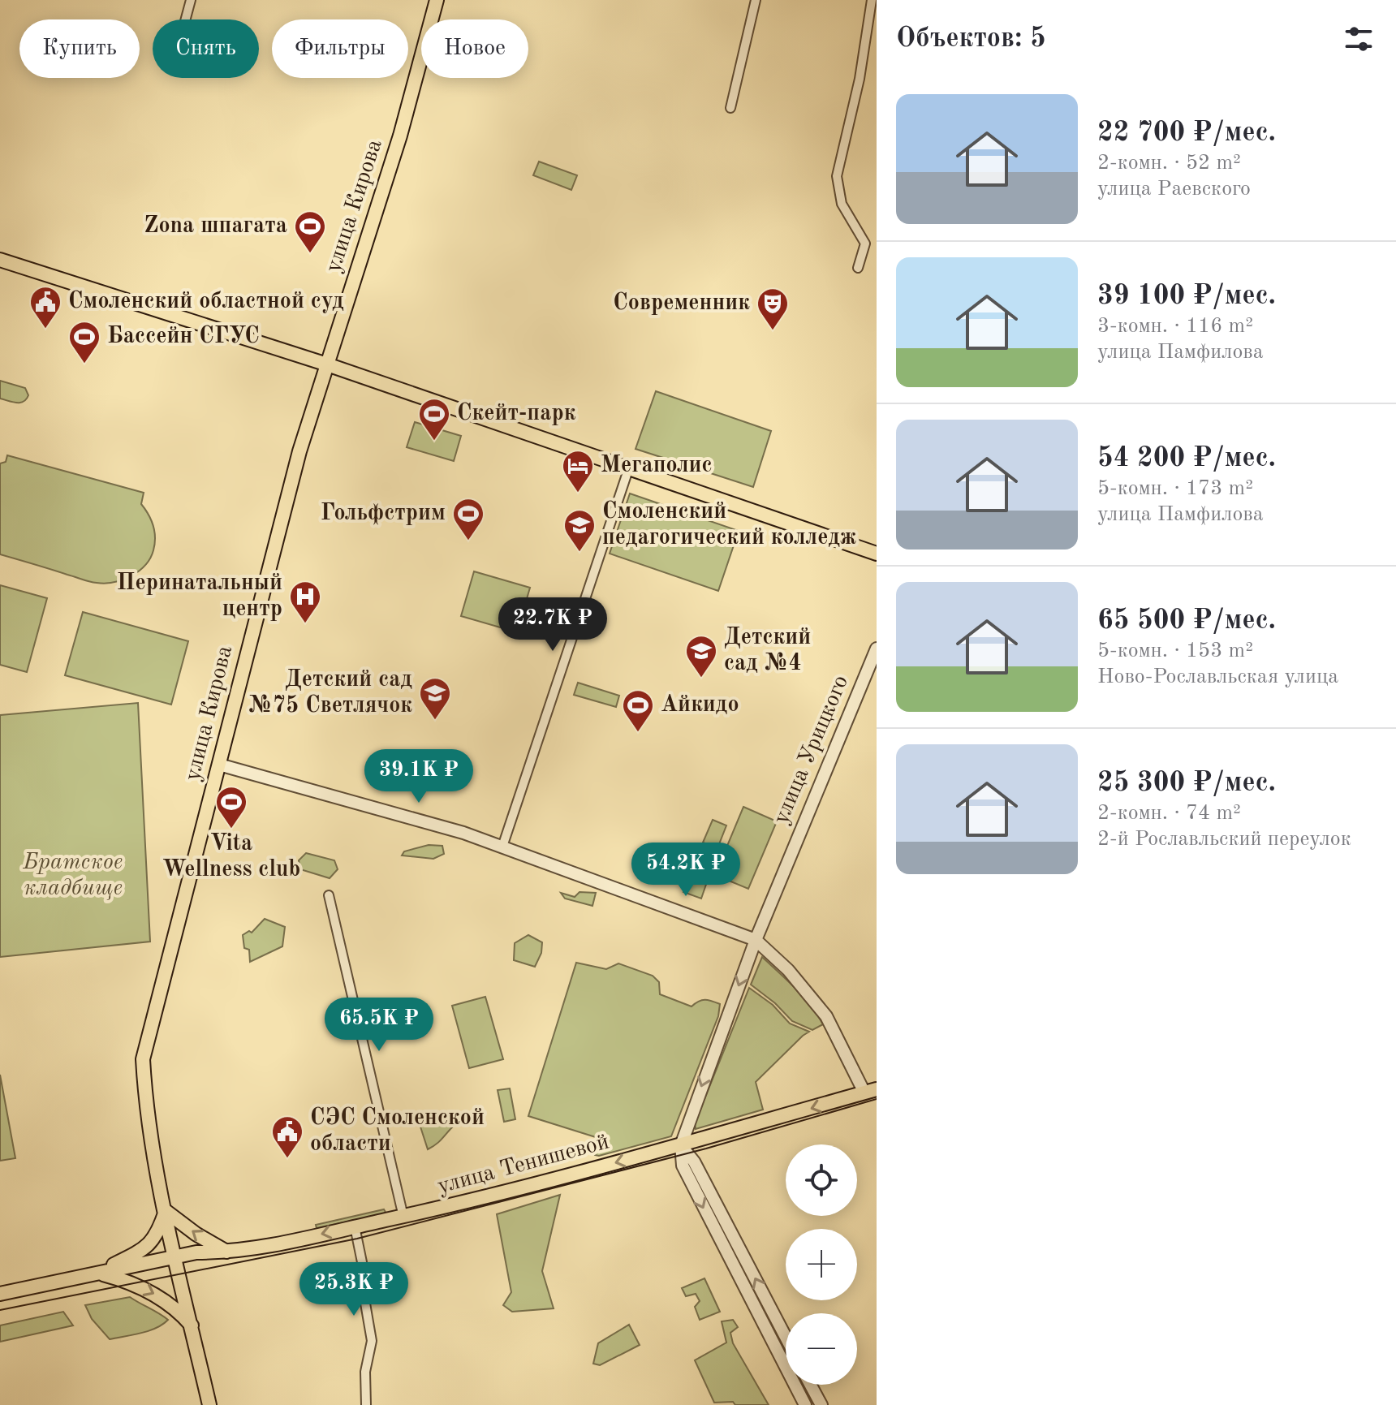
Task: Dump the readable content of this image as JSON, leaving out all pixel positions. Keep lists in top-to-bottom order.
{
  "streets": {
    "main road": ["улица Кирова", "улица Тенишевой"],
    "street": ["улица Урицкого"]
  },
  "crossings": [
    ["улица Кирова", "улица Тенишевой"],
    ["улица Урицкого", "улица Тенишевой"]
  ],
  "one_way": ["улица Урицкого", "улица Тенишевой"],
  "parks": ["Братское кладбище"],
  "places": {
    "sports": [
      "Zona шпагата",
      "Бассейн СГУС",
      "Скейт-парк",
      "Гольфстрим",
      "Айкидо",
      "Vita Wellness club"
    ],
    "public building": ["Смоленский областной суд", "СЭС Смоленской области"],
    "theatre": ["Современник"],
    "hotel": ["Мегаполис"],
    "school or university": ["Смоленский педагогический колледж", "Детский сад №4", "Детский сад №75 Светлячок"],
    "hospital": ["Перинатальный центр"]
  },
  "page": {
    "heading": "Объектов: 5",
    "chip": [
      "Купить",
      "Снять",
      "Фильтры",
      "Новое"
    ],
    "list": [
      {
        "name": "22 700 ₽/мес.",
        "note": "2-комн. · 52 m² · улица Раевского"
      },
      {
        "name": "39 100 ₽/мес.",
        "note": "3-комн. · 116 m² · улица Памфилова"
      },
      {
        "name": "54 200 ₽/мес.",
        "note": "5-комн. · 173 m² · улица Памфилова"
      },
      {
        "name": "65 500 ₽/мес.",
        "note": "5-комн. · 153 m² · Ново-Рославльская улица"
      },
      {
        "name": "25 300 ₽/мес.",
        "note": "2-комн. · 74 m² · 2-й Рославльский переулок"
      }
    ],
    "price": [
      "22.7K ₽",
      "39.1K ₽",
      "54.2K ₽",
      "65.5K ₽",
      "25.3K ₽"
    ],
    "map_buttons": ["+", "−"]
  }
}
